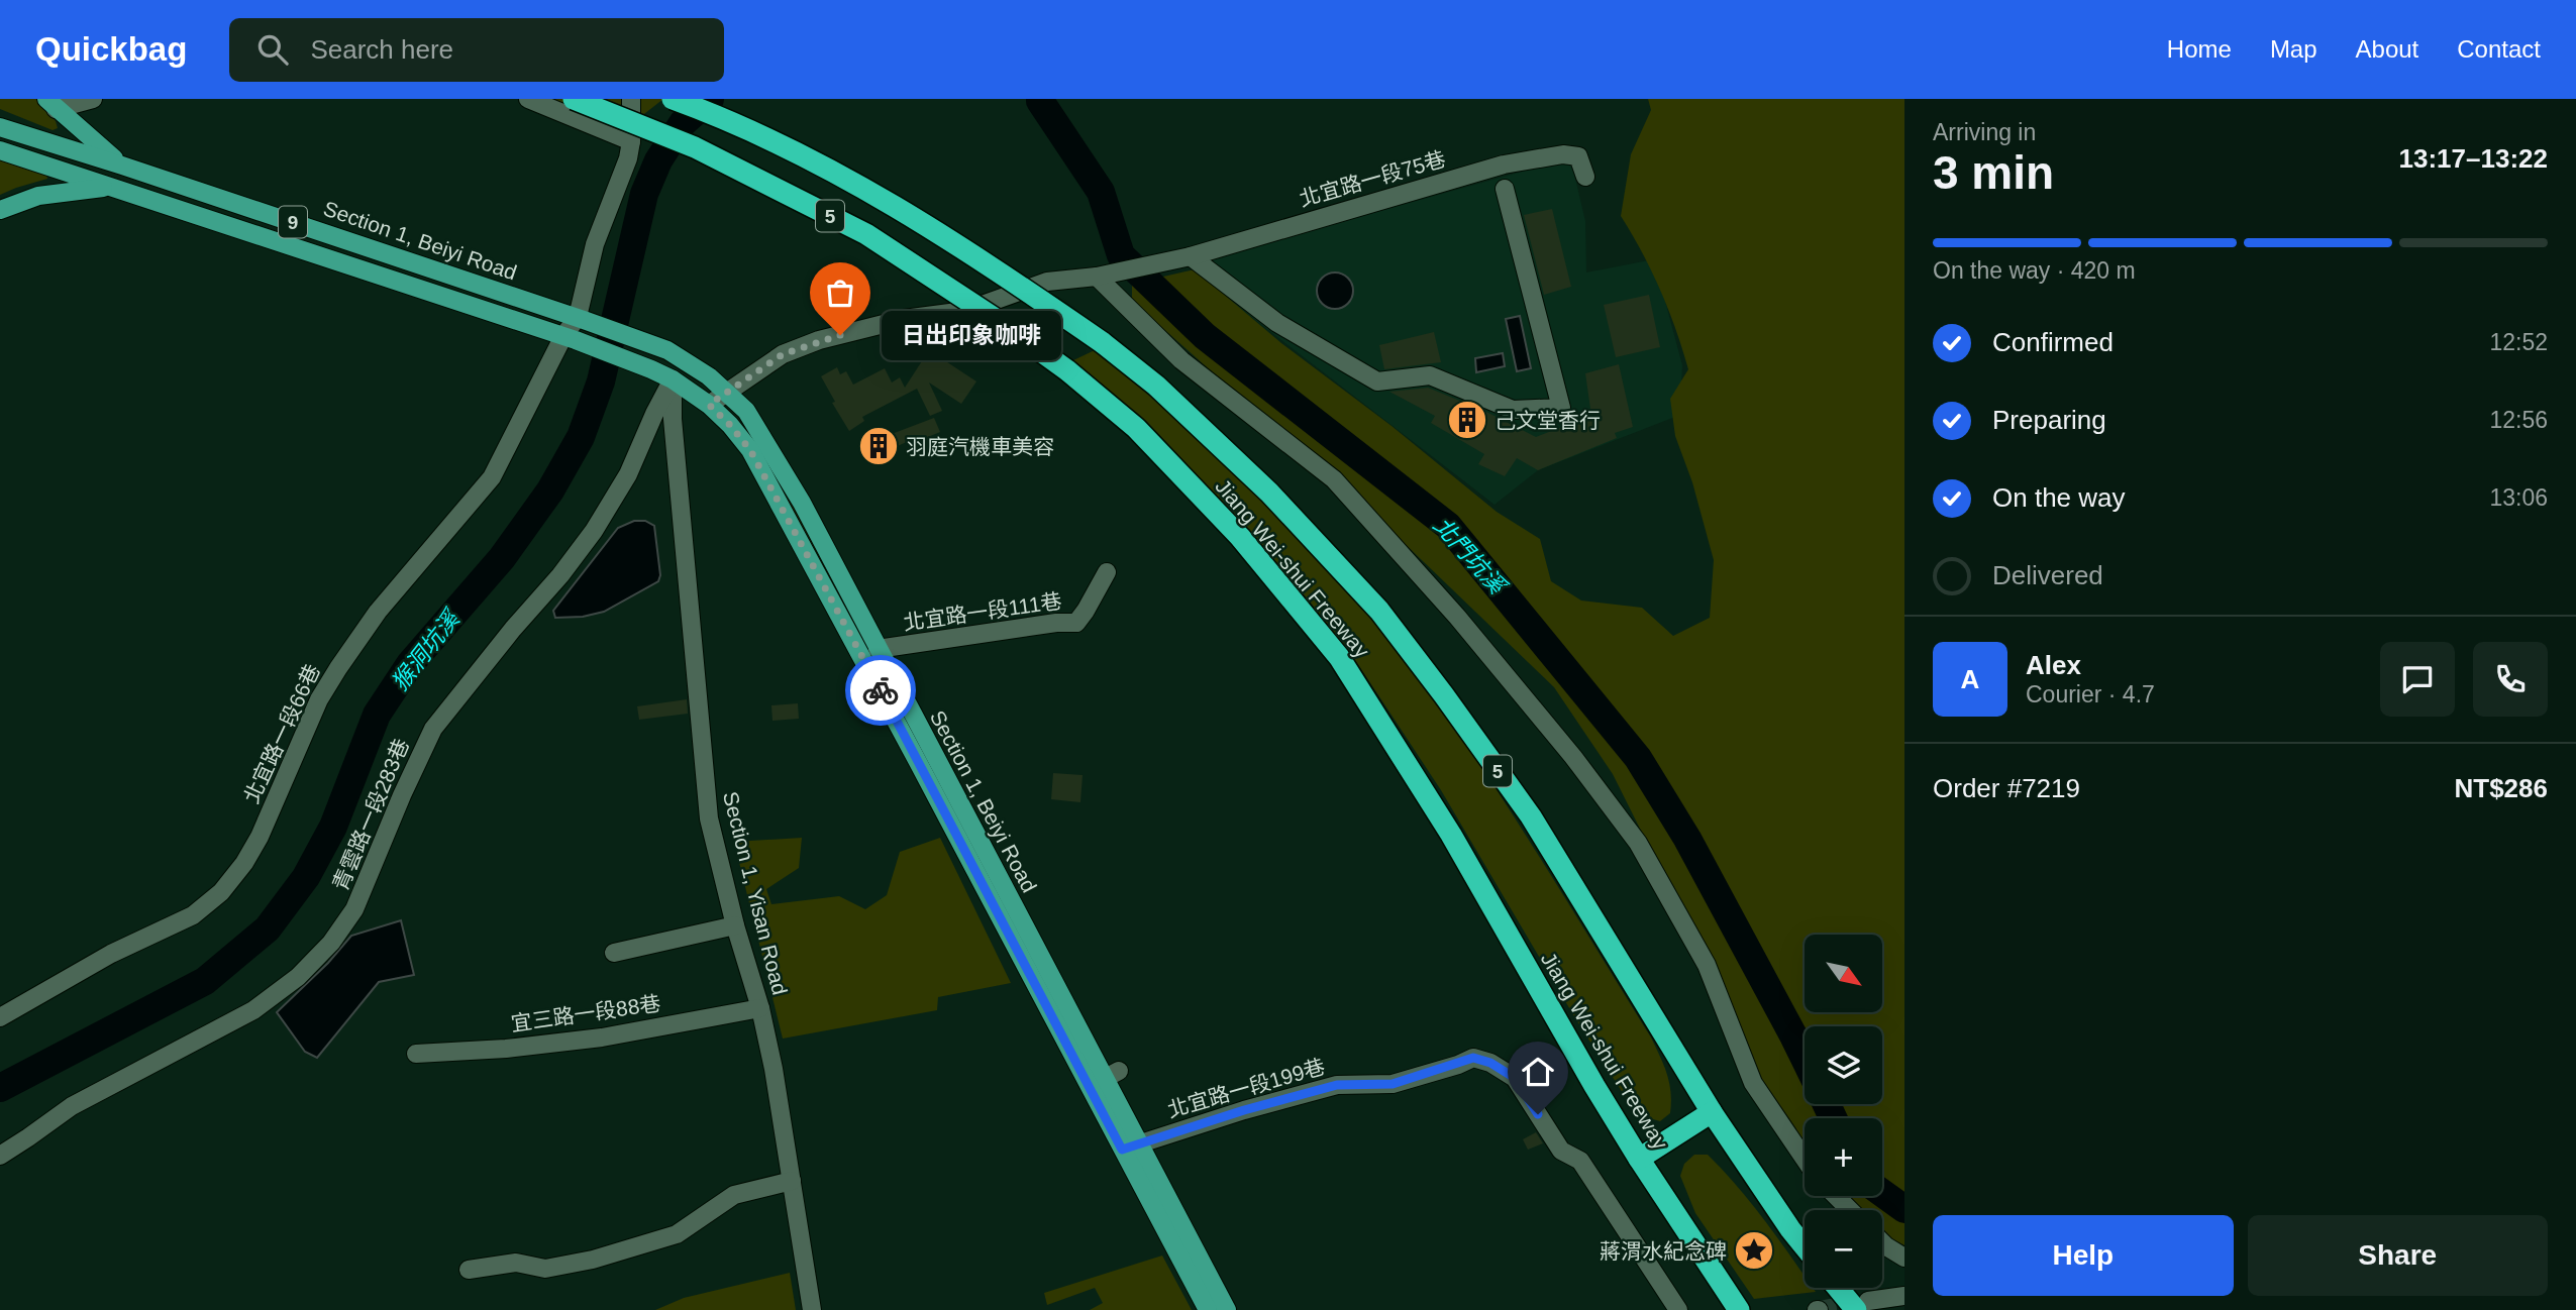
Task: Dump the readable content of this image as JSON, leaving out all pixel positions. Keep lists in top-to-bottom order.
{
  "streets": {
    "highway": ["5", "Jiang Wei-shui Freeway"],
    "main road": ["9", "Section 1, Beiyi Road"],
    "street": [
      "北宜路一段75巷",
      "北宜路一段111巷",
      "北宜路一段66巷",
      "青雲路一段283巷",
      "Section 1, Yisan Road",
      "宜三路一段88巷",
      "北宜路一段199巷"
    ]
  },
  "crossings": [
    ["9", "Section 1, Beiyi Road"],
    ["9", "北宜路一段66巷"],
    ["Section 1, Beiyi Road", "北宜路一段111巷"],
    ["Section 1, Beiyi Road", "北宜路一段66巷"],
    ["Section 1, Beiyi Road", "青雲路一段283巷"],
    ["Section 1, Beiyi Road", "Section 1, Yisan Road"],
    ["Section 1, Beiyi Road", "北宜路一段199巷"],
    ["青雲路一段283巷", "Section 1, Yisan Road"],
    ["Section 1, Yisan Road", "宜三路一段88巷"]
  ],
  "water": ["北門坑溪", "猴洞坑溪"],
  "places": {
    "other": ["日出印象咖啡"],
    "building": ["己文堂香行", "羽庭汽機車美容"],
    "place": ["蔣渭水紀念碑"]
  },
  "north": "bottom right",
  "page": {
    "header": "Quickbag",
    "search": "Search here",
    "nav": [
      "Home",
      "Map",
      "About",
      "Contact"
    ],
    "heading": ["3 min", "Arriving in", "13:17–13:22"],
    "panel": [
      "Alex",
      "Courier · 4.7",
      "Order #7219",
      "NT$286"
    ],
    "bar": "On the way · 420 m",
    "list": [
      ["Confirmed", "12:52"],
      ["Preparing", "12:56"],
      ["On the way", "13:06"],
      "Delivered"
    ],
    "bubble": "日出印象咖啡",
    "round": "A",
    "map_buttons": ["+", "−"],
    "buttons": ["Help", "Share"]
  }
}
